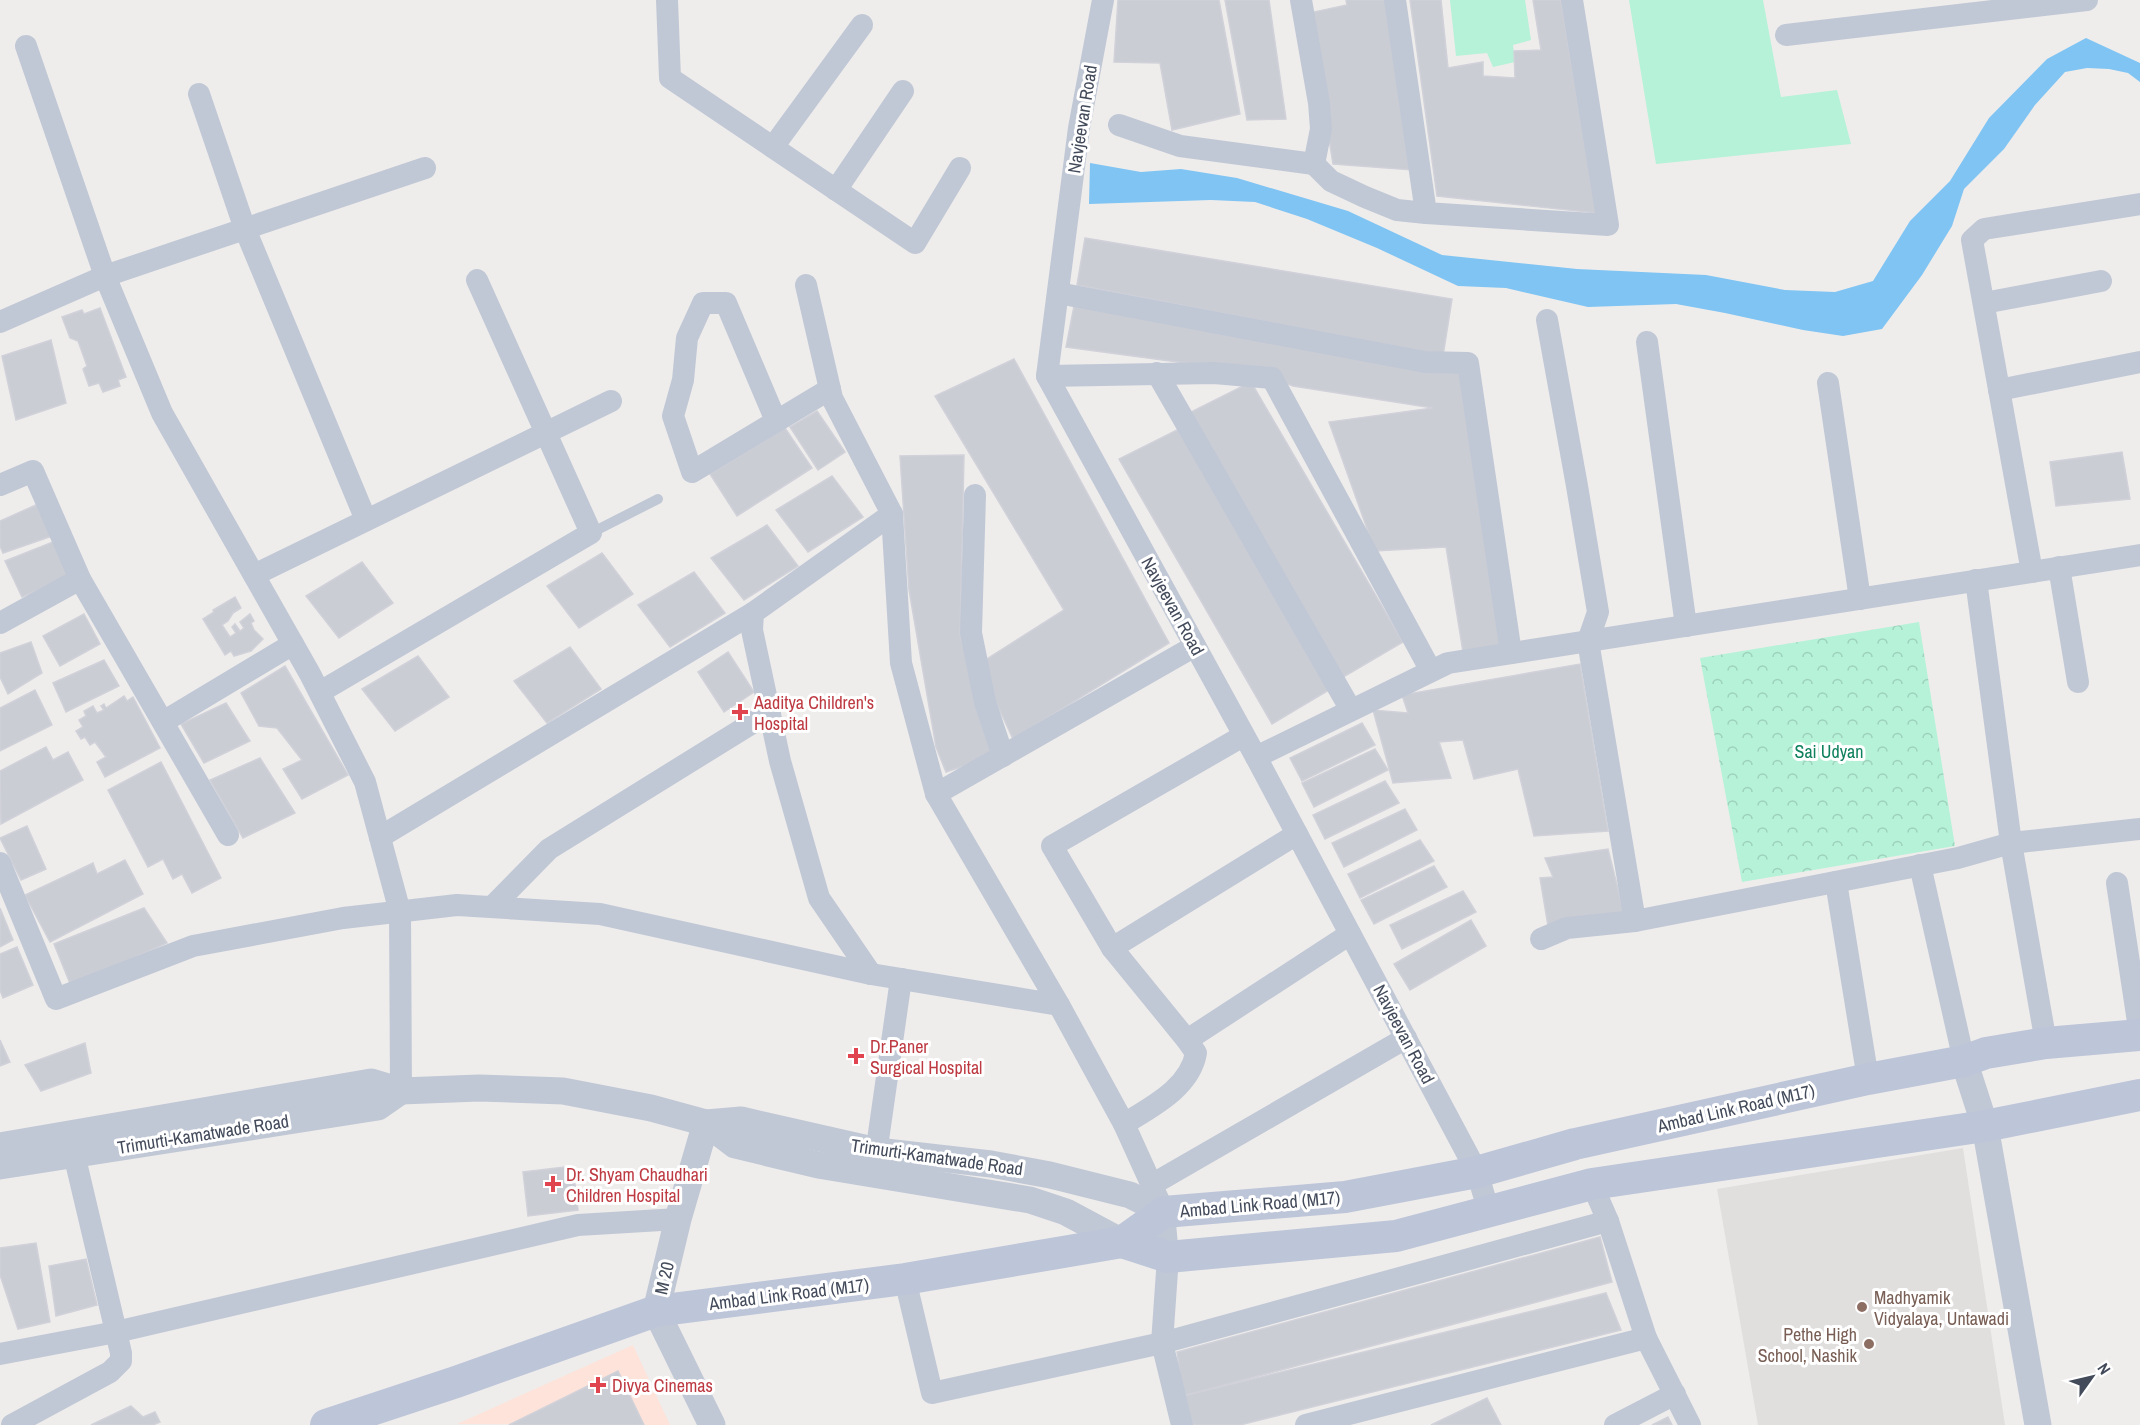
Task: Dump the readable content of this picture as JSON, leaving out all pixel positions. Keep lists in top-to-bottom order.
{
  "streets": {
    "main road": ["Ambad Link Road (M17)"],
    "street": ["Navjeevan Road", "Trimurti-Kamatwade Road", "M 20"]
  },
  "crossings": [
    ["Navjeevan Road", "Ambad Link Road (M17)"],
    ["Ambad Link Road (M17)", "Trimurti-Kamatwade Road"],
    ["Ambad Link Road (M17)", "M 20"],
    ["Trimurti-Kamatwade Road", "M 20"]
  ],
  "parks": ["Sai Udyan"],
  "places": {
    "health": [
      "Aaditya Children's Hospital",
      "Dr.Paner Surgical Hospital",
      "Dr. Shyam Chaudhari Children Hospital",
      "Divya Cinemas"
    ],
    "other": ["Madhyamik Vidyalaya, Untawadi", "Pethe High School, Nashik"]
  },
  "north": "top right"
}
